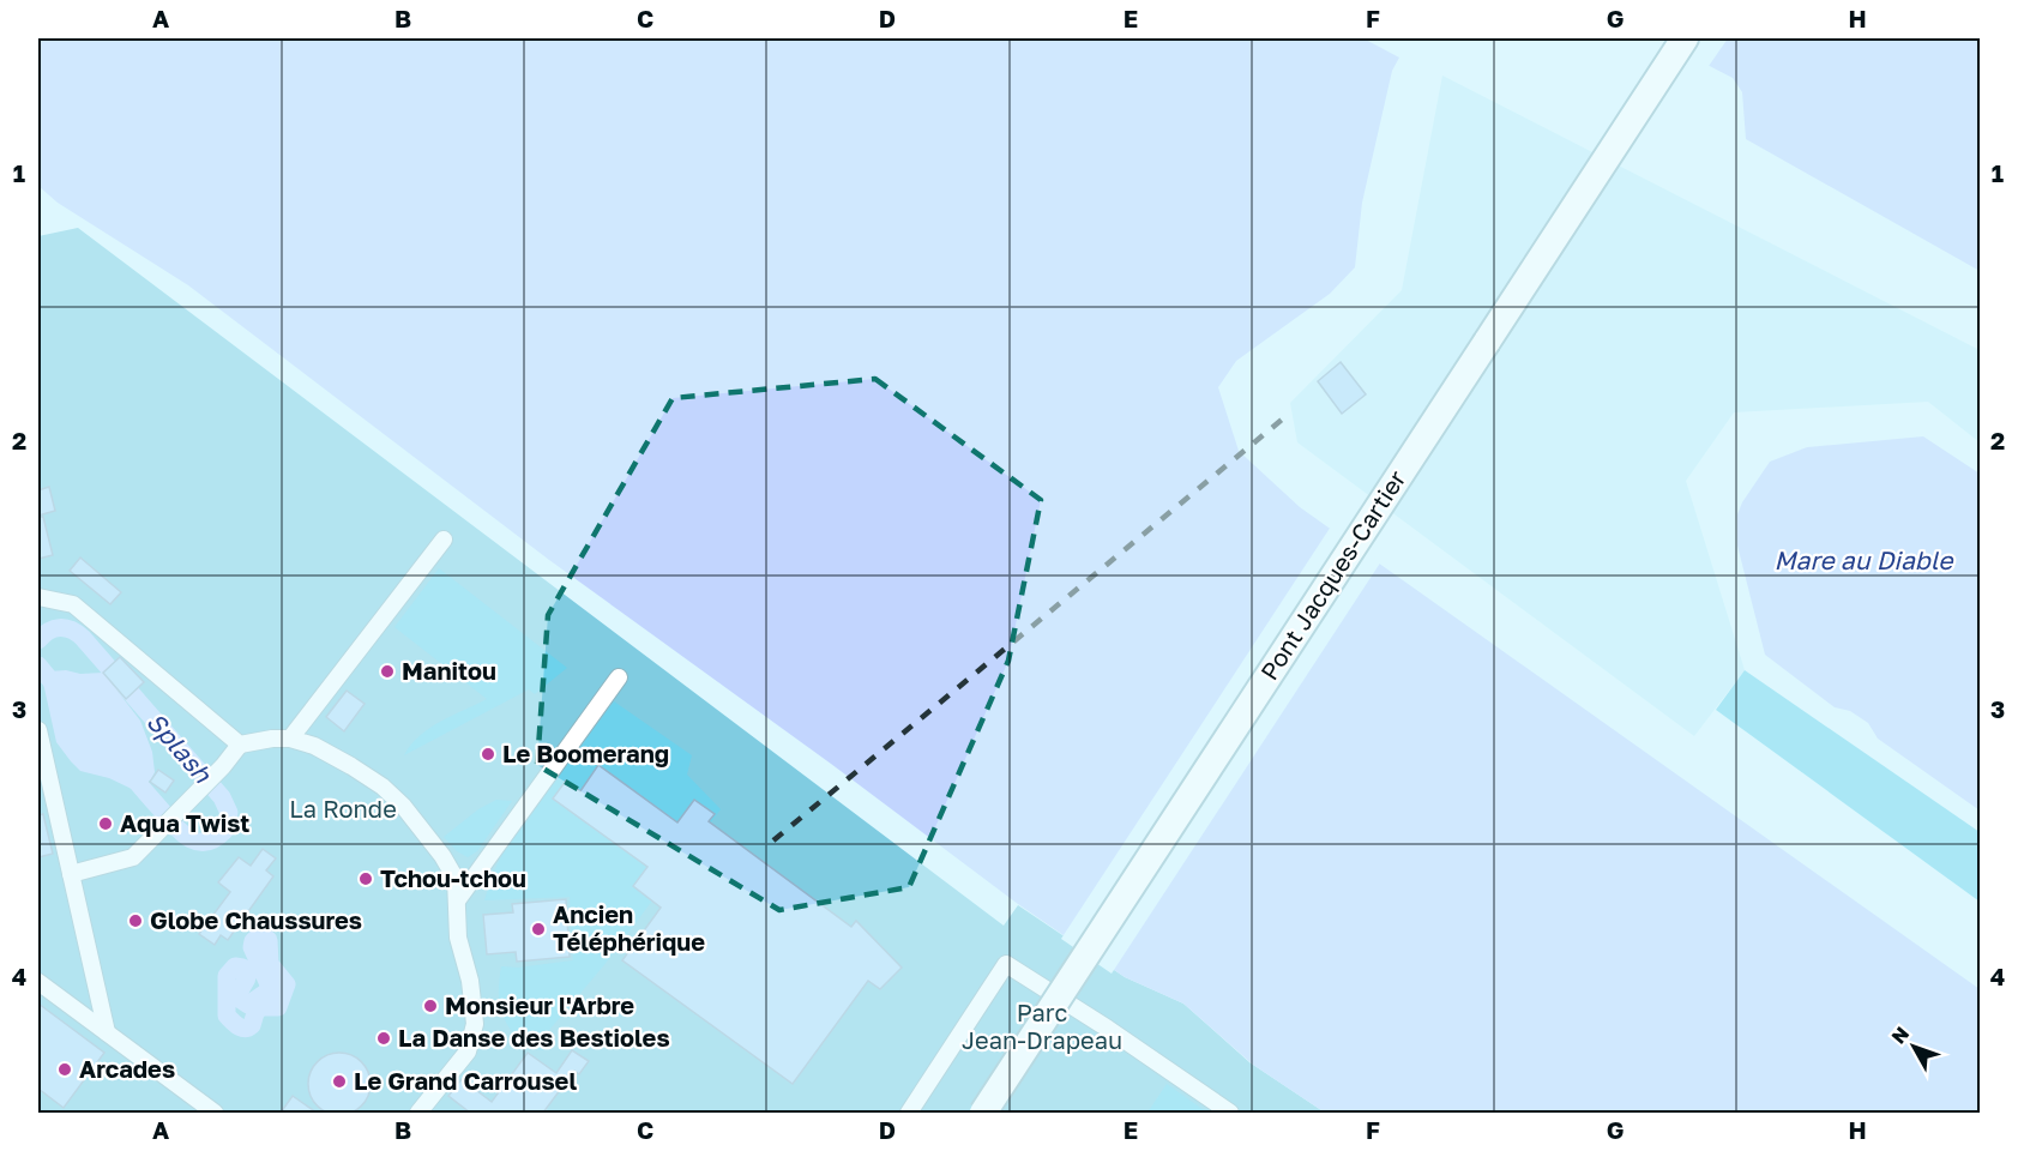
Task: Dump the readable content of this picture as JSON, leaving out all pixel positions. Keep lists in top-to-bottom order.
{
  "streets": {
    "main road": ["Pont Jacques-Cartier"]
  },
  "water": ["Mare au Diable", "Splash"],
  "parks": ["La Ronde", "Parc Jean-Drapeau"],
  "places": [
    "Manitou",
    "Le Boomerang",
    "Aqua Twist",
    "Tchou-tchou",
    "Globe Chaussures",
    "Ancien Téléphérique",
    "Monsieur l'Arbre",
    "La Danse des Bestioles",
    "Arcades",
    "Le Grand Carrousel"
  ],
  "north": "top left",
  "grid": {
    "columns": [
      "A",
      "B",
      "C",
      "D",
      "E",
      "F",
      "G",
      "H"
    ],
    "rows": [
      "1",
      "2",
      "3",
      "4"
    ]
  }
}
